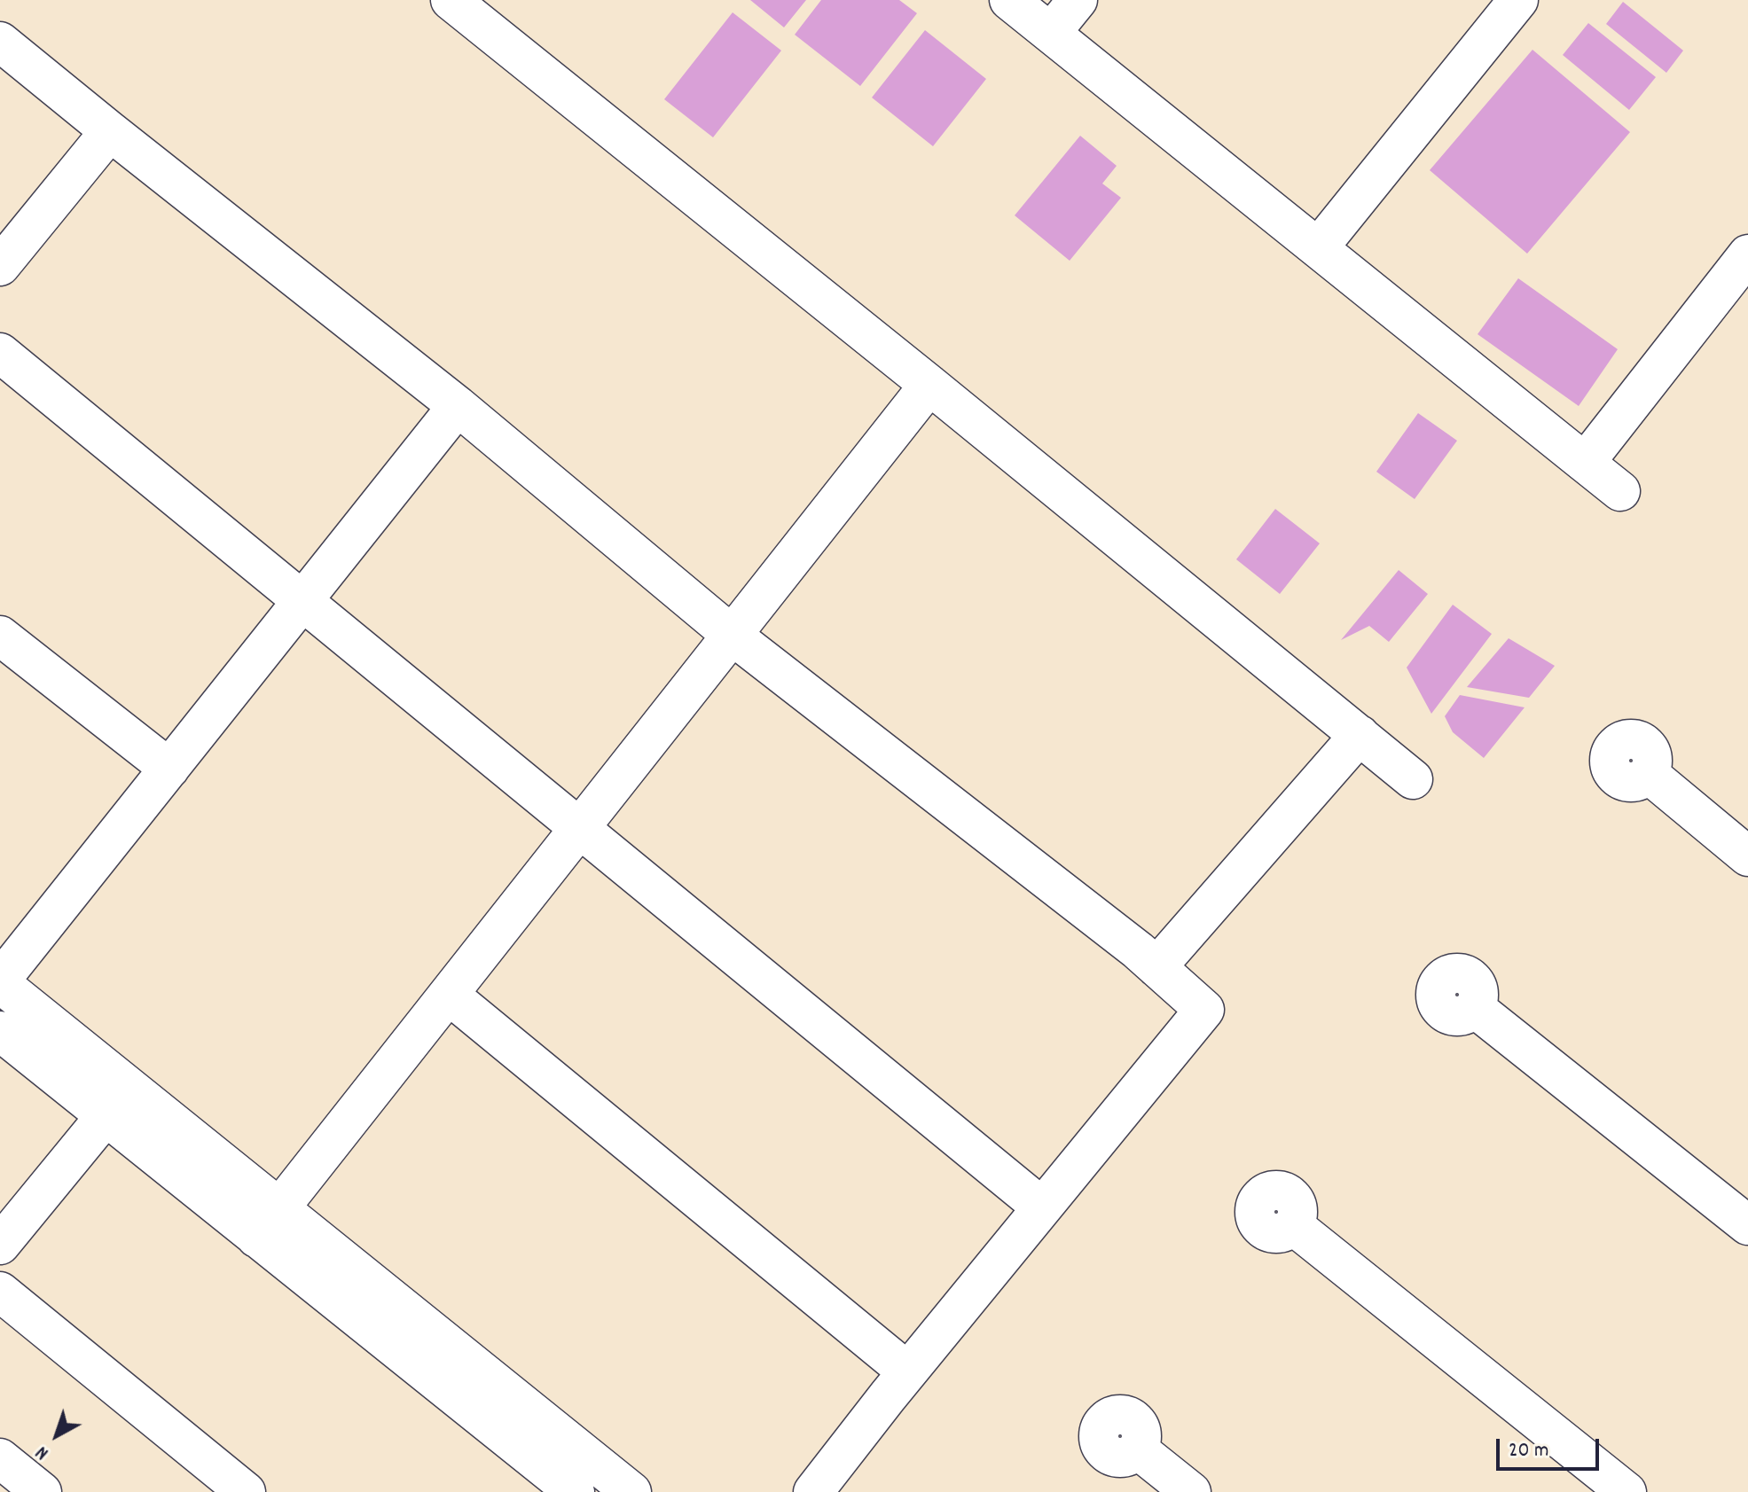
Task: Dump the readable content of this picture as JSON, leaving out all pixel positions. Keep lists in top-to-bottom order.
{
  "scale_bar": "20 m",
  "north": "bottom left"
}
